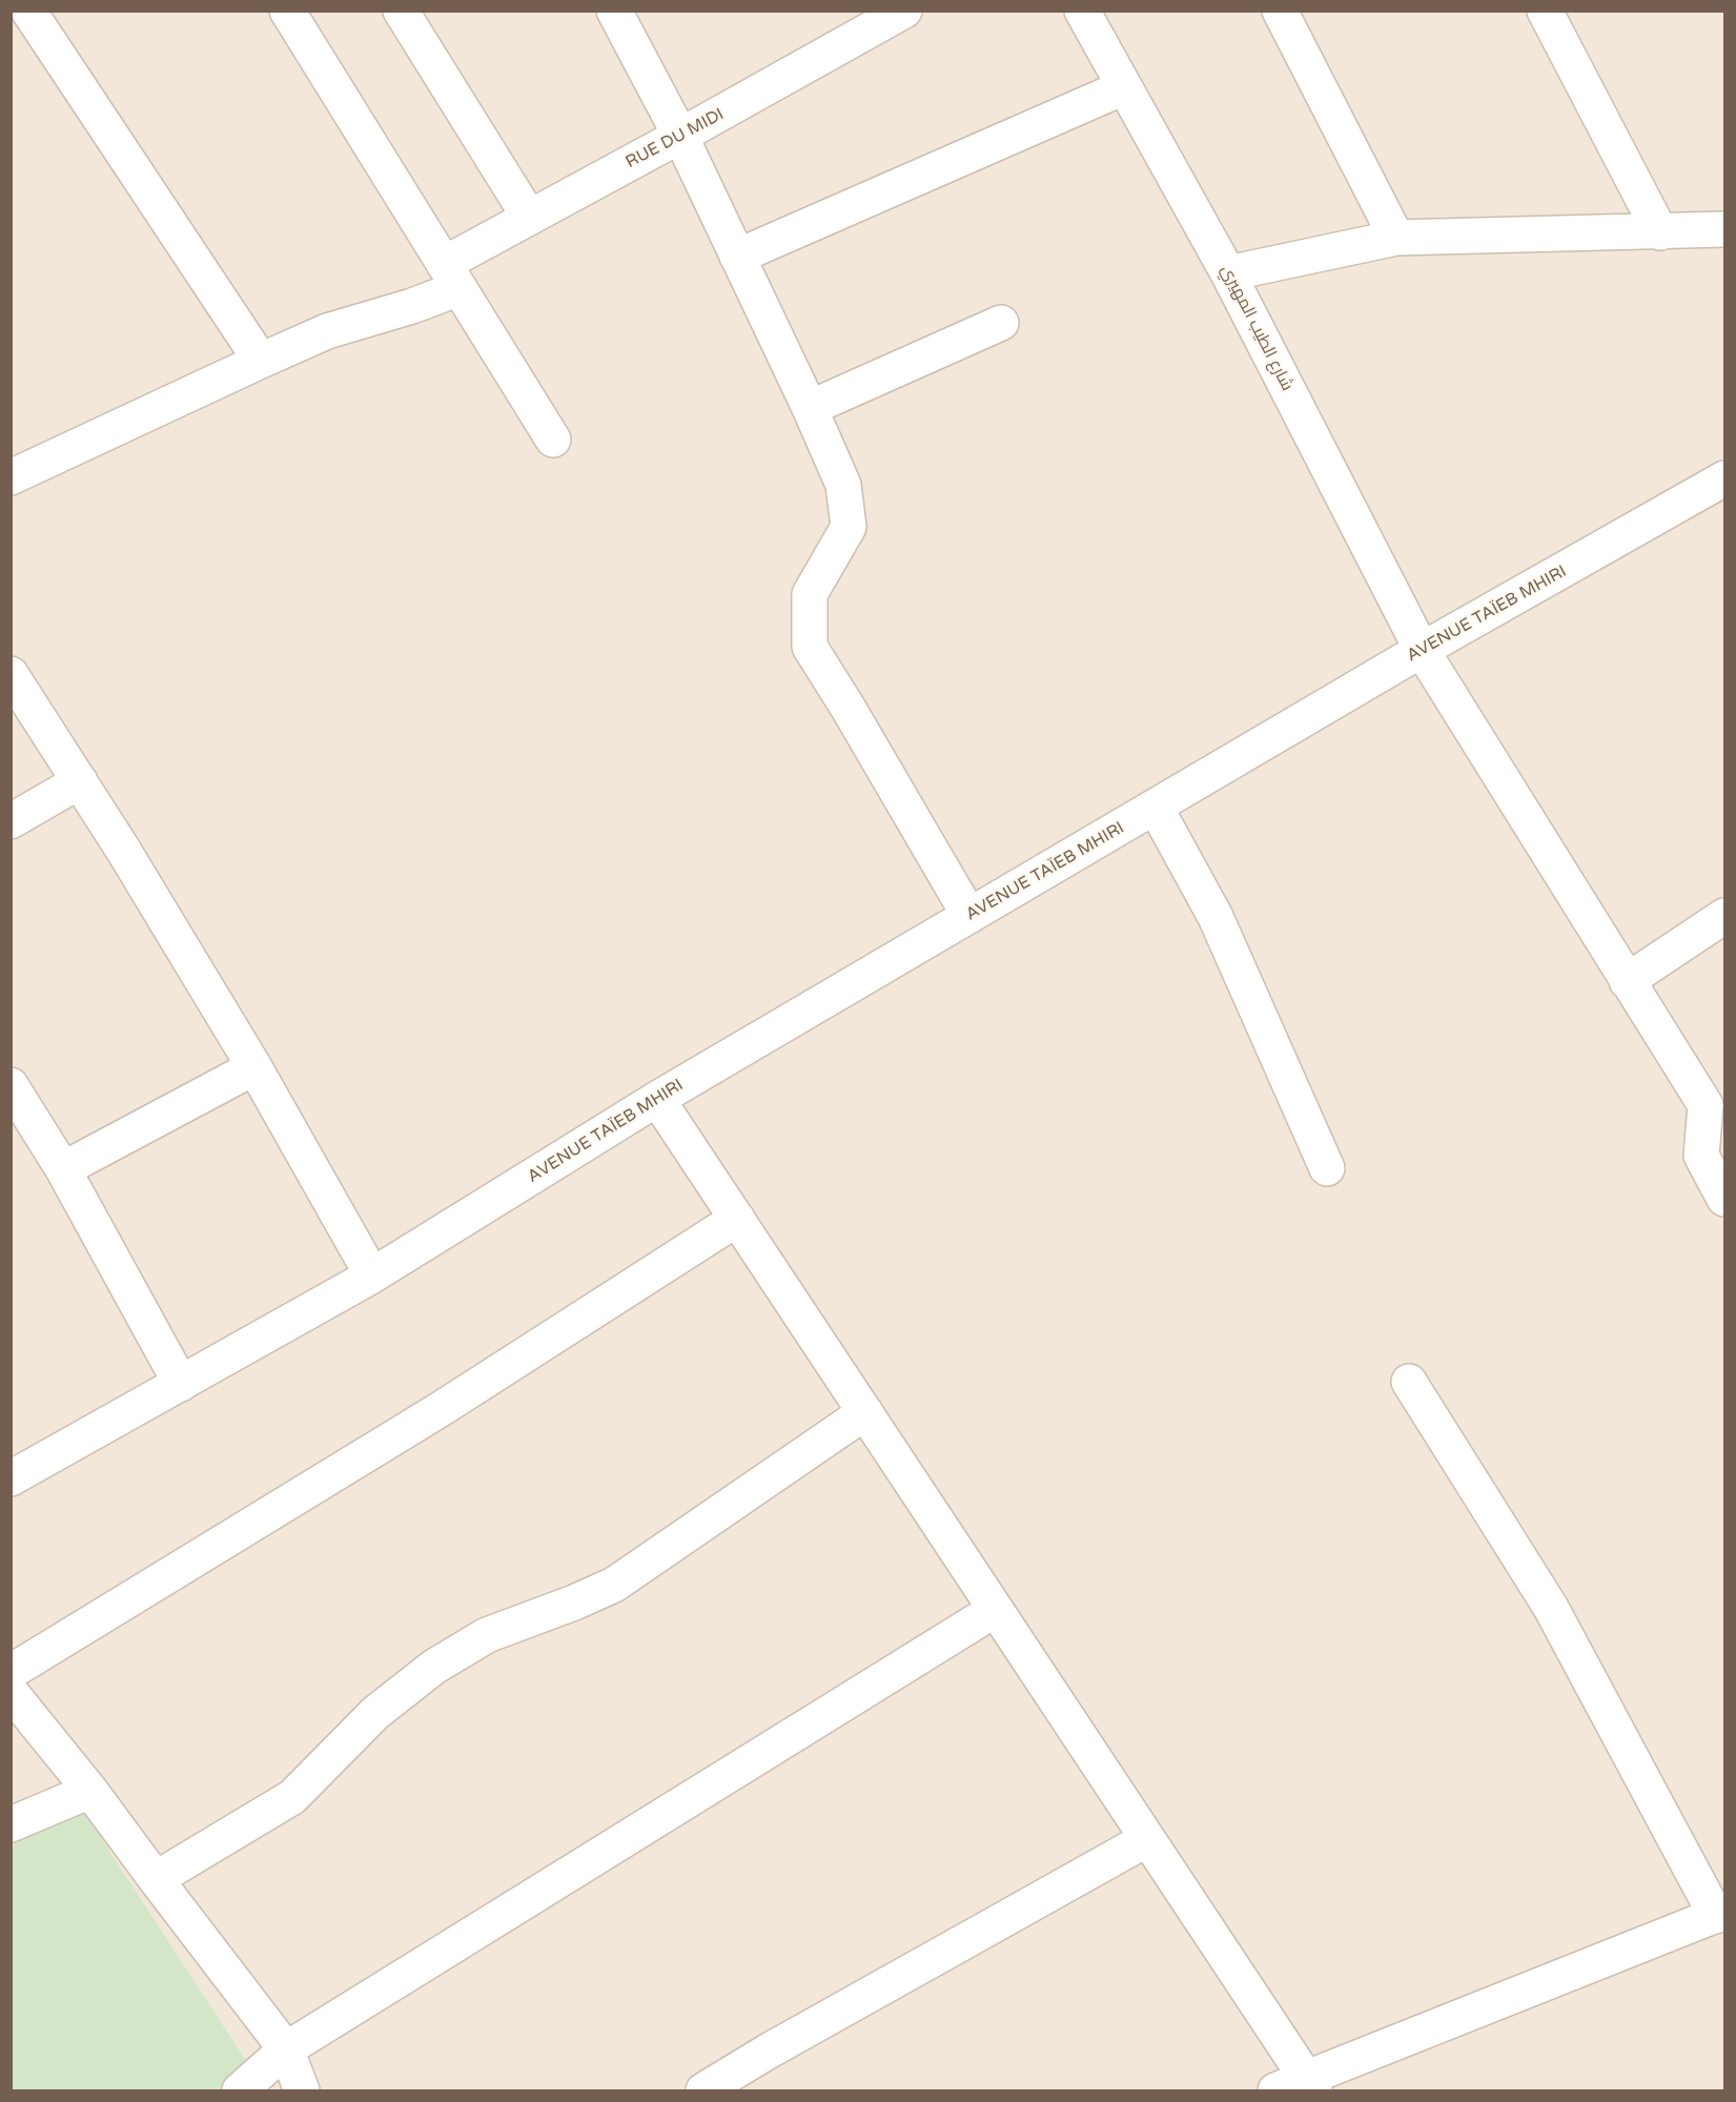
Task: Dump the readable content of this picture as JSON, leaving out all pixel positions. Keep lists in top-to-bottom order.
{
  "streets": {
    "street": ["RUE DU MIDI", "شارع الطيب المهيري", "AVENUE TAÏEB MHIRI"]
  },
  "crossings": [
    ["شارع الطيب المهيري", "AVENUE TAÏEB MHIRI"]
  ]
}
